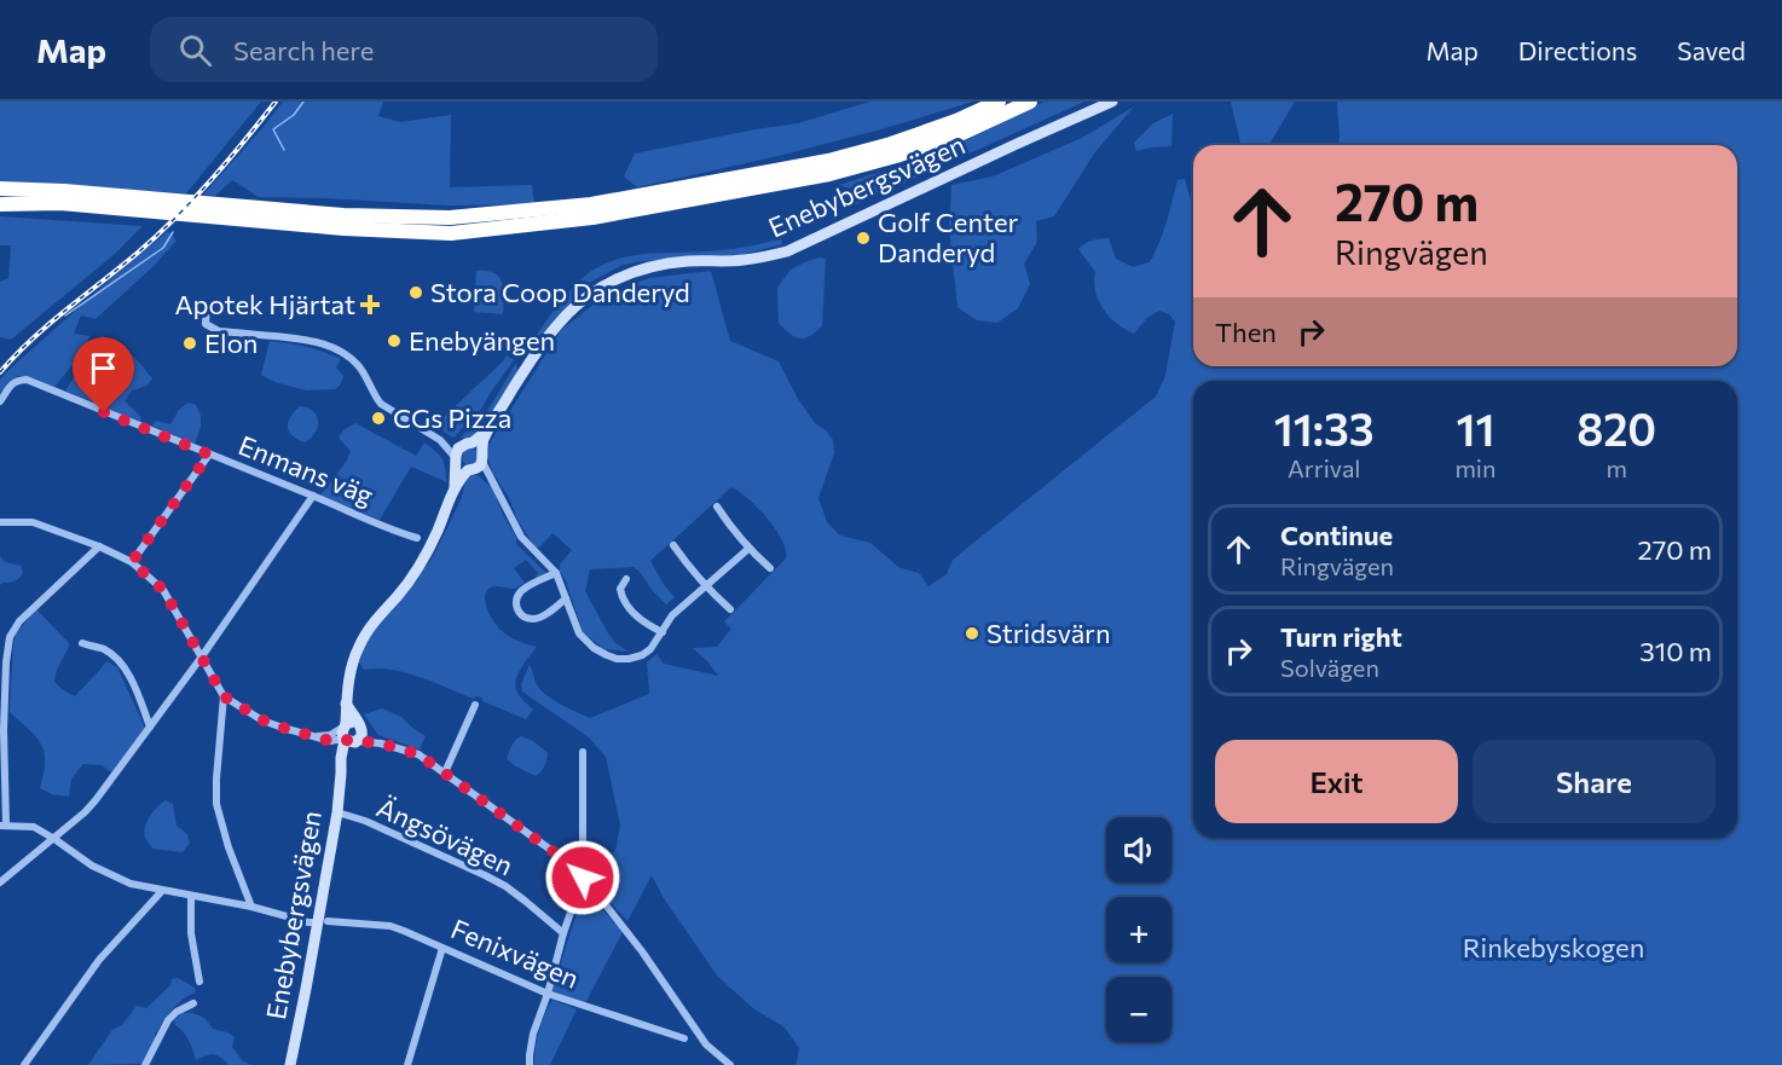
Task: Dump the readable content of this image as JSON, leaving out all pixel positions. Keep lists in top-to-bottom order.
{
  "streets": {
    "main road": ["Enebybergsvägen"],
    "street": ["Enmans väg", "Ängsövägen", "Fenixvägen"]
  },
  "crossings": [
    ["Enebybergsvägen", "Ängsövägen"],
    ["Enebybergsvägen", "Fenixvägen"]
  ],
  "parks": ["Rinkebyskogen"],
  "places": {
    "other": [
      "Golf Center Danderyd",
      "Stora Coop Danderyd",
      "Enebyängen",
      "Elon",
      "CGs Pizza",
      "Stridsvärn"
    ],
    "health": ["Apotek Hjärtat"]
  },
  "page": {
    "header": "Map",
    "search": "Search here",
    "nav": ["Map", "Directions", "Saved"],
    "turn": ["270 m", "Ringvägen"],
    "then": "Then",
    "eta": [
      "11:33",
      "Arrival",
      "11",
      "min",
      "820",
      "m"
    ],
    "list": [
      {
        "name": "Continue",
        "note": "Ringvägen",
        "value": "270 m"
      },
      {
        "name": "Turn right",
        "note": "Solvägen",
        "value": "310 m"
      }
    ],
    "buttons": ["Exit", "Share"],
    "map_buttons": ["+", "−"]
  }
}
